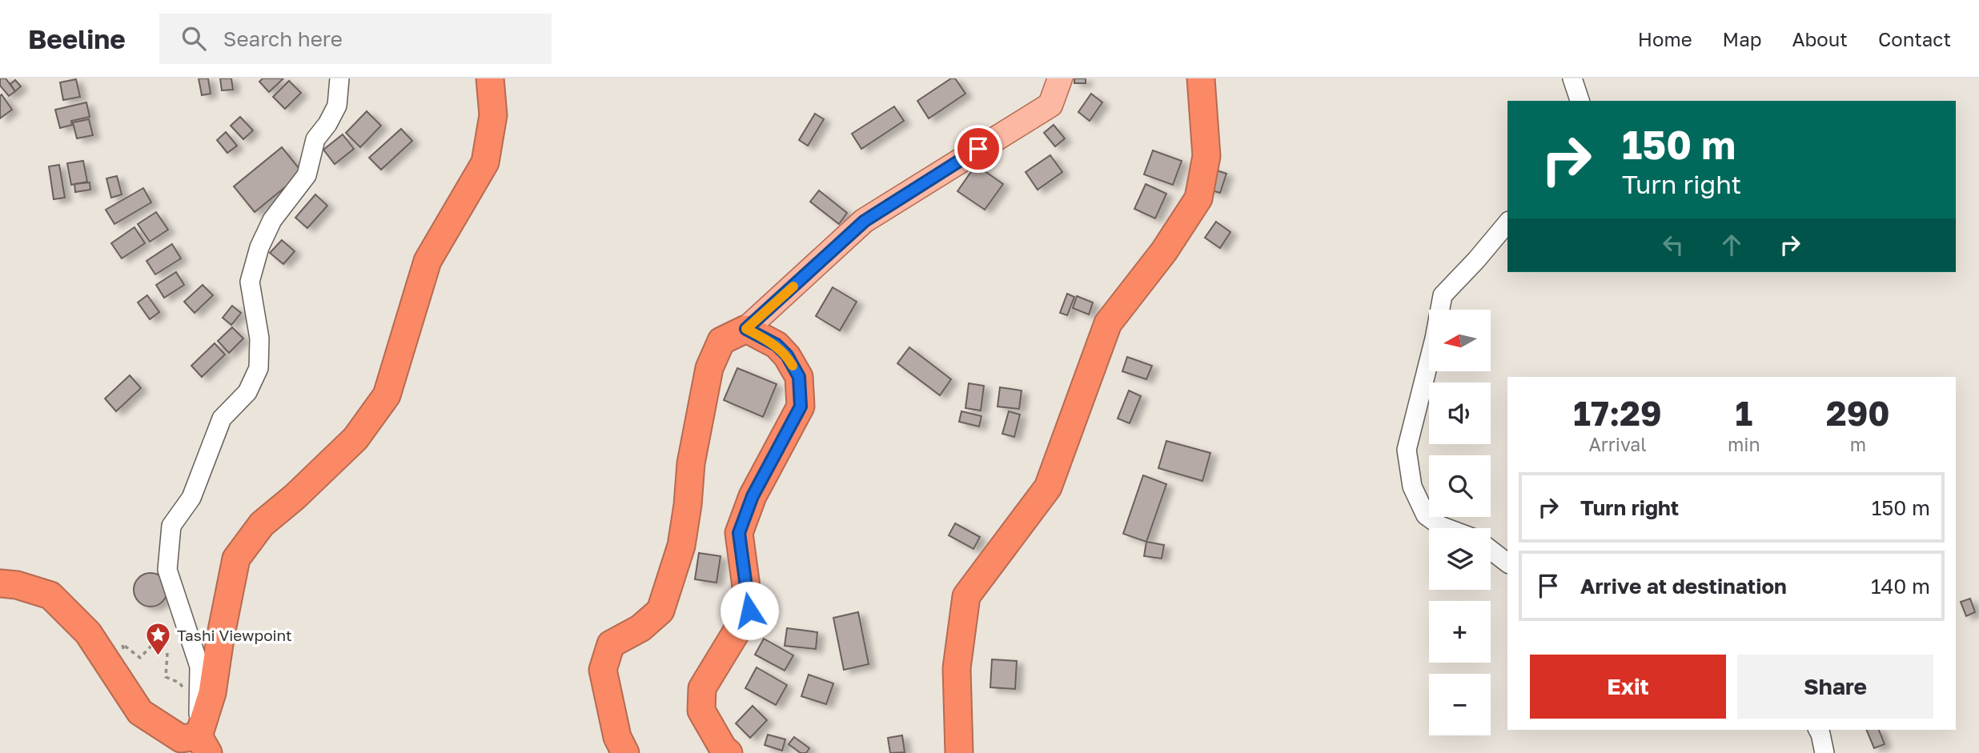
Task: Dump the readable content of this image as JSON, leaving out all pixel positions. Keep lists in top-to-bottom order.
{
  "places": {
    "place": ["Tashi Viewpoint"]
  },
  "north": "left",
  "page": {
    "header": "Beeline",
    "search": "Search here",
    "nav": [
      "Home",
      "Map",
      "About",
      "Contact"
    ],
    "turn": ["150 m", "Turn right"],
    "map_buttons": ["+", "−"],
    "eta": [
      "17:29",
      "Arrival",
      "1",
      "min",
      "290",
      "m"
    ],
    "list": [
      {
        "name": "Turn right",
        "value": "150 m"
      },
      {
        "name": "Arrive at destination",
        "value": "140 m"
      }
    ],
    "buttons": ["Exit", "Share"]
  }
}
